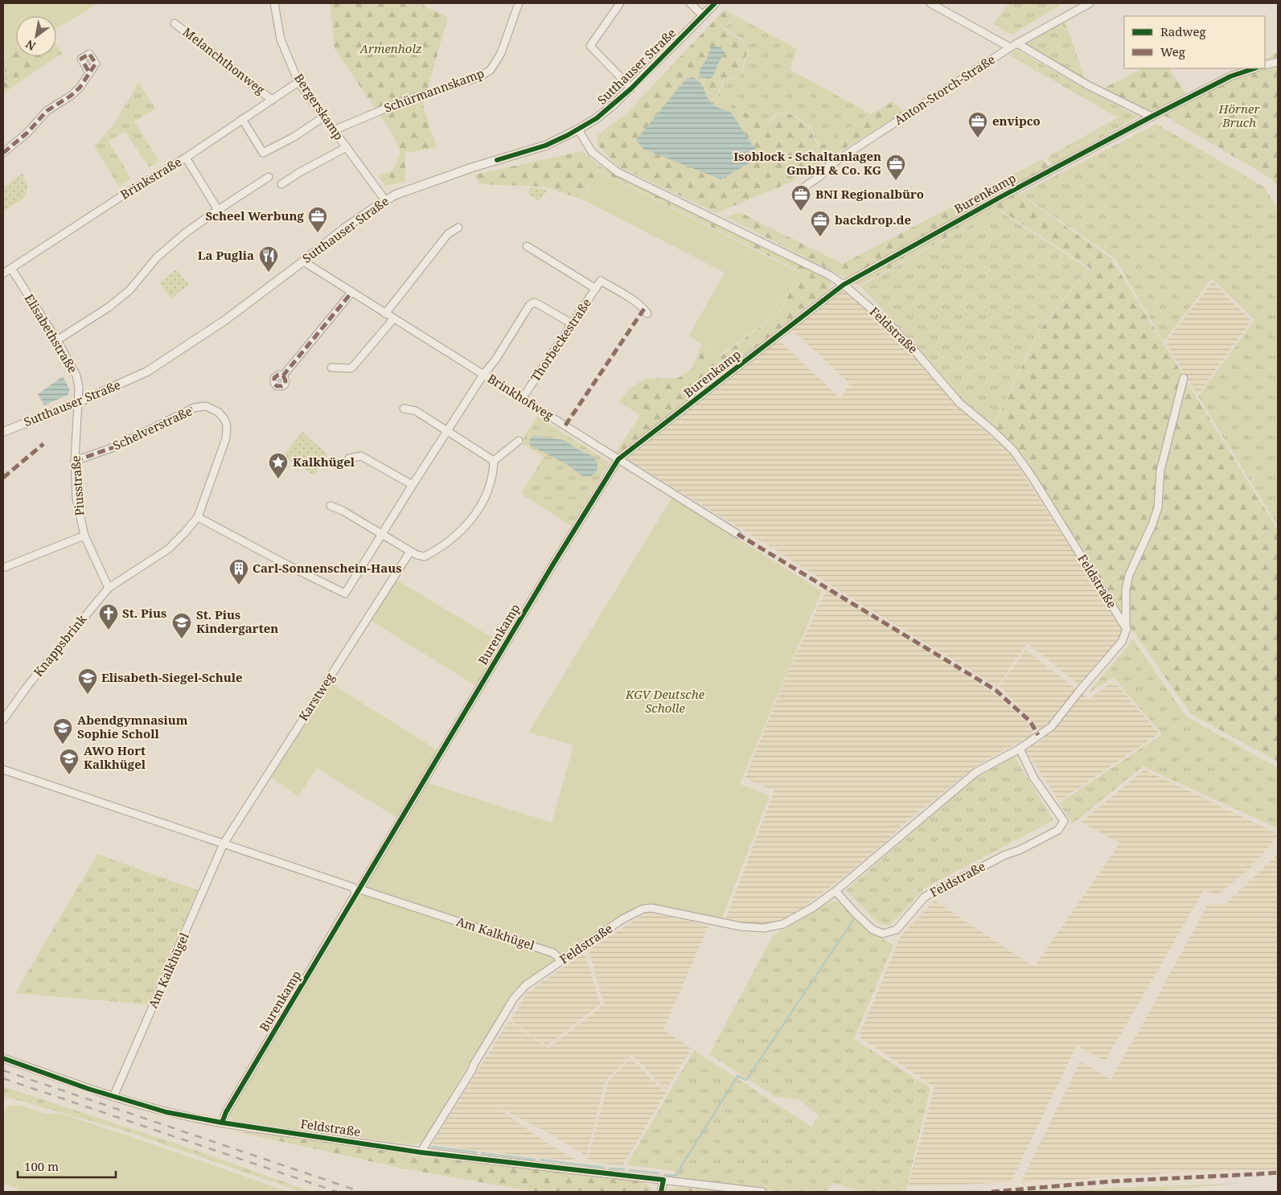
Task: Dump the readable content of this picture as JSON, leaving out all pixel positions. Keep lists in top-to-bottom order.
{
  "streets": {
    "street": [
      "Melanchthonweg",
      "Sutthauser Straße",
      "Anton-Storch-Straße",
      "Schürmannskamp",
      "Bergerskamp",
      "Brinkstraße",
      "Burenkamp",
      "Feldstraße",
      "Elisabethstraße",
      "Thorbeckestraße",
      "Brinkhofweg",
      "Schelverstraße",
      "Piusstraße",
      "Knappsbrink",
      "Karstweg",
      "Am Kalkhügel"
    ]
  },
  "crossings": [
    ["Melanchthonweg", "Brinkstraße"],
    ["Sutthauser Straße", "Bergerskamp"],
    ["Sutthauser Straße", "Feldstraße"],
    ["Sutthauser Straße", "Elisabethstraße"],
    ["Sutthauser Straße", "Brinkhofweg"],
    ["Sutthauser Straße", "Piusstraße"],
    ["Schürmannskamp", "Bergerskamp"],
    ["Bergerskamp", "Brinkstraße"],
    ["Brinkstraße", "Elisabethstraße"],
    ["Burenkamp", "Feldstraße"],
    ["Burenkamp", "Brinkhofweg"],
    ["Burenkamp", "Am Kalkhügel"],
    ["Feldstraße", "Am Kalkhügel"],
    ["Elisabethstraße", "Piusstraße"],
    ["Thorbeckestraße", "Brinkhofweg"],
    ["Schelverstraße", "Piusstraße"],
    ["Schelverstraße", "Knappsbrink"],
    ["Piusstraße", "Knappsbrink"],
    ["Karstweg", "Am Kalkhügel"]
  ],
  "parks": ["Armenholz", "Hörner Bruch", "KGV Deutsche Scholle"],
  "places": {
    "office": [
      "envipco",
      "Isoblock - Schaltanlagen GmbH & Co. KG",
      "BNI Regionalbüro",
      "Scheel Werbung",
      "backdrop.de"
    ],
    "restaurant": ["La Puglia"],
    "place": ["Kalkhügel"],
    "building": ["Carl-Sonnenschein-Haus"],
    "church": ["St. Pius"],
    "school or university": [
      "St. Pius Kindergarten",
      "Elisabeth-Siegel-Schule",
      "Abendgymnasium Sophie Scholl",
      "AWO Hort Kalkhügel"
    ]
  },
  "legend": ["Radweg", "Weg"],
  "scale_bar": "100 m",
  "north": "bottom left"
}
